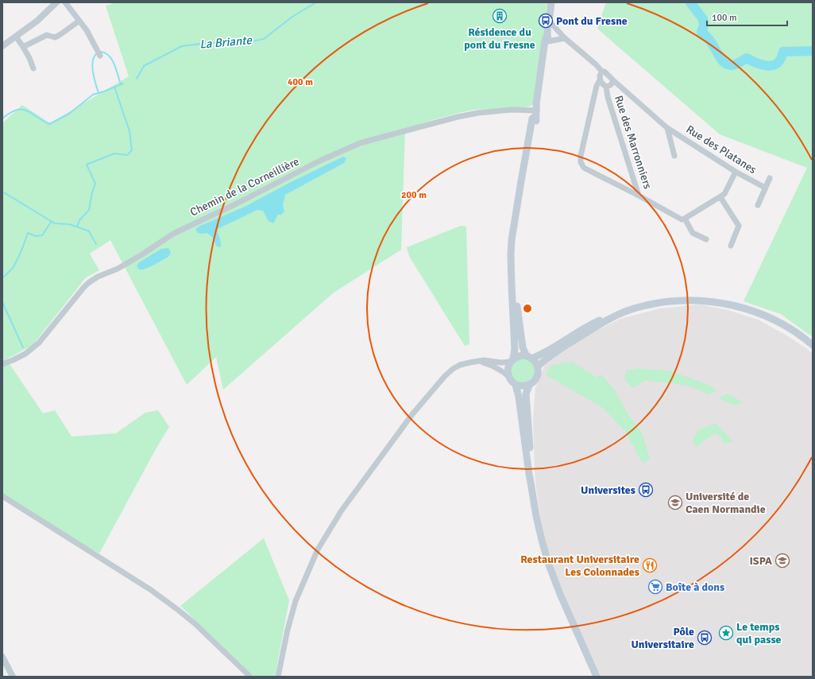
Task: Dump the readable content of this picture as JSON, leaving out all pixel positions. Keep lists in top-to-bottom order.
{
  "streets": {
    "street": ["Rue des Marronniers", "Rue des Platanes", "Chemin de la Corneillière"]
  },
  "crossings": [
    ["Rue des Marronniers", "Rue des Platanes"]
  ],
  "water": ["La Briante"],
  "places": {
    "building": ["Résidence du pont du Fresne"],
    "bus stop": ["Pont du Fresne", "Universites", "Pôle Universitaire"],
    "school or university": ["Université de Caen Normandie", "ISPA"],
    "restaurant": ["Restaurant Universitaire Les Colonnades"],
    "supermarket": ["Boîte à dons"],
    "place": ["Le temps qui passe"]
  },
  "scale_bar": "100 m",
  "rings": ["400 m", "200 m"]
}
